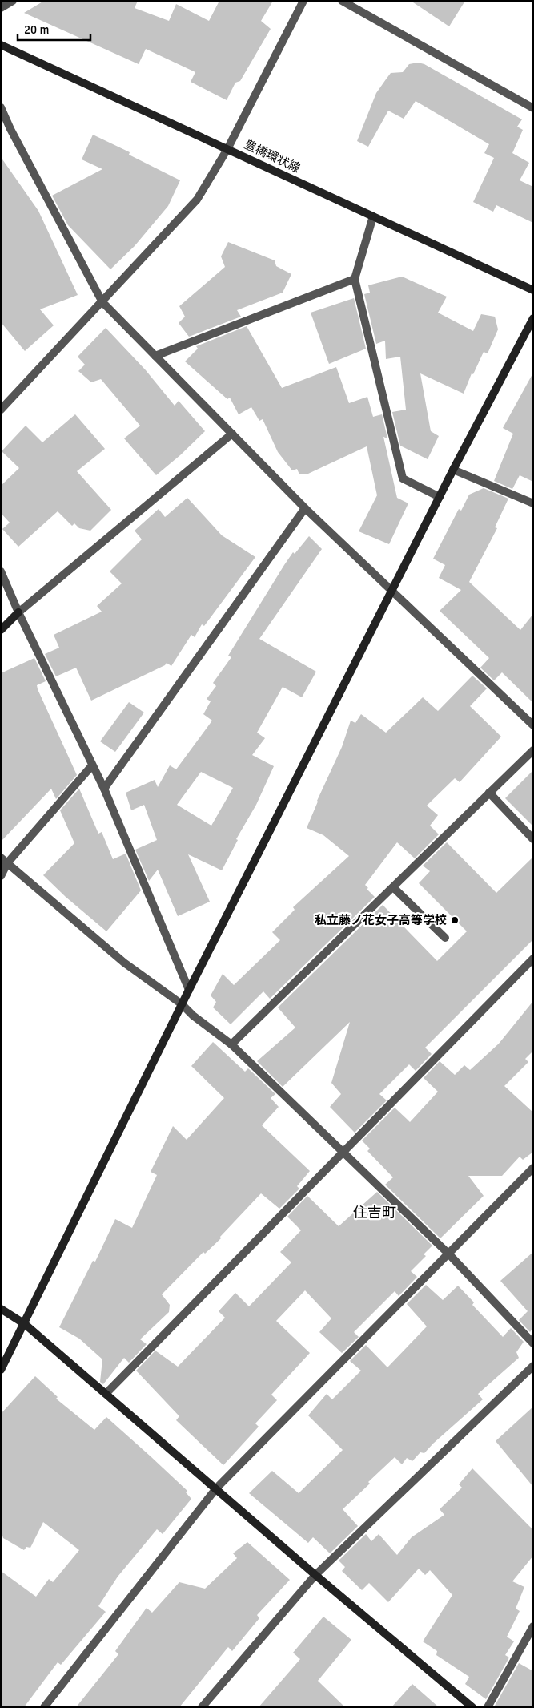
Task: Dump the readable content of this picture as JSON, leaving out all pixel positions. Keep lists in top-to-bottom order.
{
  "streets": {
    "street": ["豊橋環状線"]
  },
  "districts": ["住吉町"],
  "places": ["私立藤ノ花女子高等学校"],
  "scale_bar": "20 m"
}
